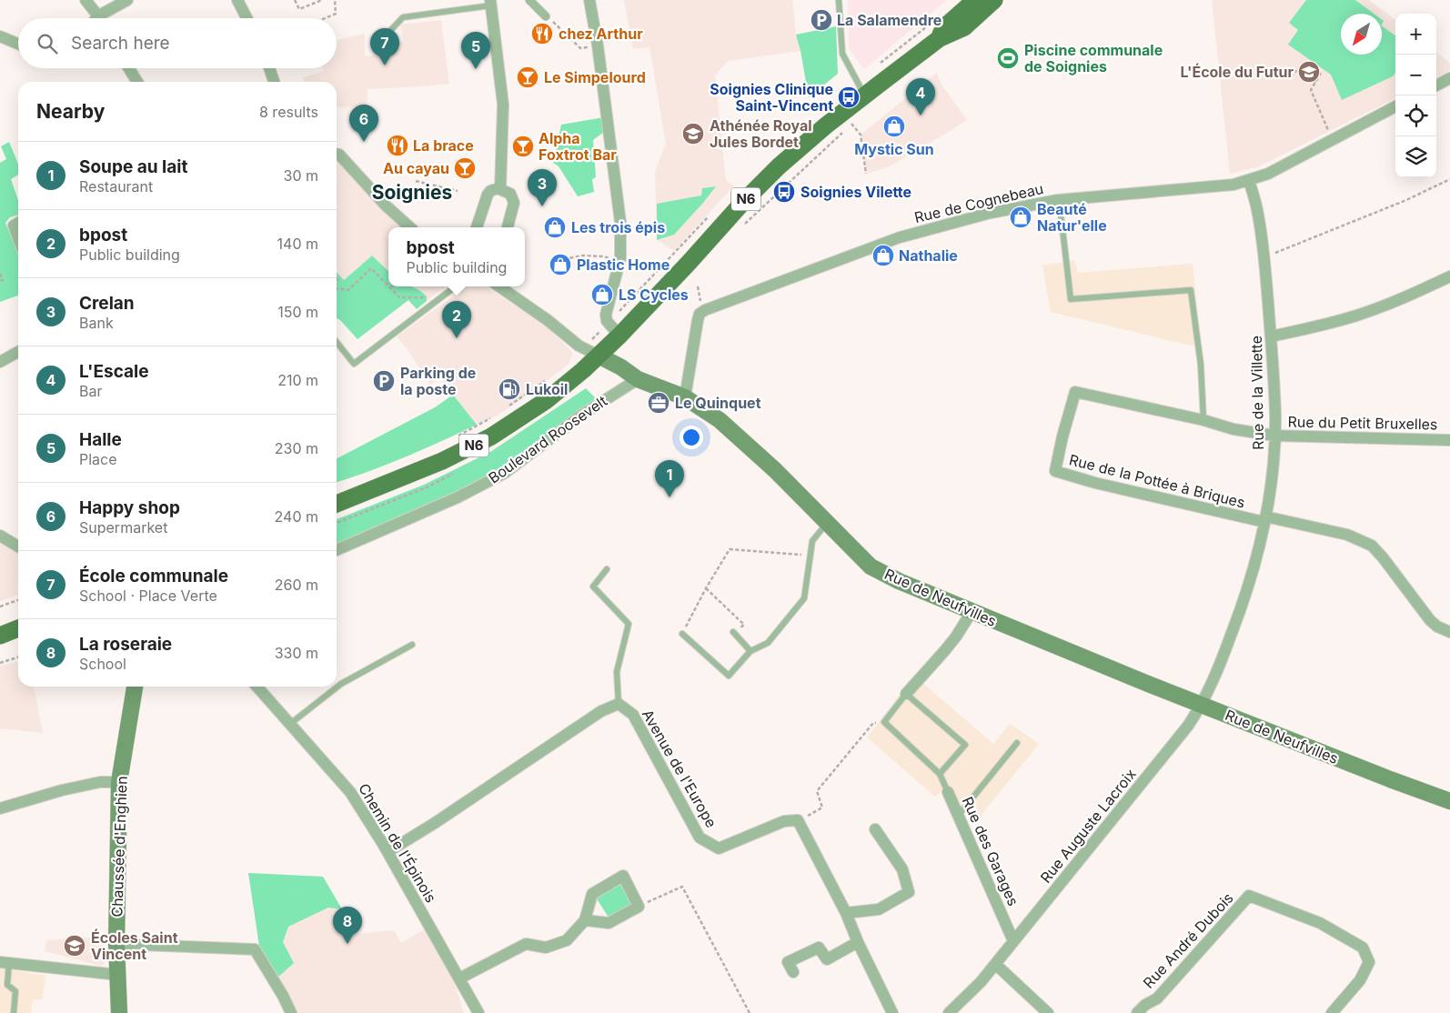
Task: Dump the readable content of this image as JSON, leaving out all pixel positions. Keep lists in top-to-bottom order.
{
  "streets": {
    "main road": ["N6", "Rue de Neufvilles", "Chaussée d'Enghien"],
    "street": [
      "Rue de Cognebeau",
      "Rue de la Villette",
      "Rue du Petit Bruxelles",
      "Boulevard Roosevelt",
      "Rue de la Pottée à Briques",
      "Avenue de l'Europe",
      "Rue Auguste Lacroix",
      "Chemin de l'Épinois",
      "Rue des Garages",
      "Rue André Dubois"
    ]
  },
  "crossings": [
    ["N6", "Rue de Neufvilles"],
    ["Rue de Cognebeau", "Rue de la Villette"],
    ["Rue de Cognebeau", "Rue de Neufvilles"],
    ["Rue de la Villette", "Rue du Petit Bruxelles"],
    ["Rue de la Villette", "Rue de la Pottée à Briques"],
    ["Rue de la Villette", "Rue de Neufvilles"],
    ["Rue de la Villette", "Rue Auguste Lacroix"],
    ["Rue du Petit Bruxelles", "Rue de la Pottée à Briques"],
    ["Boulevard Roosevelt", "Rue de Neufvilles"],
    ["Rue de Neufvilles", "Rue Auguste Lacroix"],
    ["Rue Auguste Lacroix", "Rue des Garages"]
  ],
  "districts": ["Soignies"],
  "places": {
    "parking": ["La Salamendre", "Parking de la poste"],
    "restaurant": ["chez Arthur", "La brace"],
    "sports": ["Piscine communale de Soignies"],
    "school or university": ["L'École du Futur", "Athénée Royal Jules Bordet", "Écoles Saint Vincent"],
    "bar": ["Le Simpelourd", "Alpha Foxtrot Bar", "Au cayau"],
    "bus stop": ["Soignies Clinique Saint-Vincent", "Soignies Vilette"],
    "shop": [
      "Mystic Sun",
      "Beauté Natur'elle",
      "Les trois épis",
      "Nathalie",
      "Plastic Home",
      "LS Cycles"
    ],
    "fuel station": ["Lukoil"],
    "office": ["Le Quinquet"]
  },
  "north": "bottom left",
  "page": {
    "map_buttons": ["+", "−"],
    "search": "Search here",
    "pins": [
      "7",
      "5",
      "4",
      "6",
      "3",
      "2",
      "1",
      "8"
    ],
    "heading": ["Nearby", "8 results"],
    "list": [
      {
        "mark": "1",
        "name": "Soupe au lait",
        "note": "Restaurant",
        "value": "30 m"
      },
      {
        "mark": "2",
        "name": "bpost",
        "note": "Public building",
        "value": "140 m"
      },
      {
        "mark": "3",
        "name": "Crelan",
        "note": "Bank",
        "value": "150 m"
      },
      {
        "mark": "4",
        "name": "L'Escale",
        "note": "Bar",
        "value": "210 m"
      },
      {
        "mark": "5",
        "name": "Halle",
        "note": "Place",
        "value": "230 m"
      },
      {
        "mark": "6",
        "name": "Happy shop",
        "note": "Supermarket",
        "value": "240 m"
      },
      {
        "mark": "7",
        "name": "École communale",
        "note": "School · Place Verte",
        "value": "260 m"
      },
      {
        "mark": "8",
        "name": "La roseraie",
        "note": "School",
        "value": "330 m"
      }
    ],
    "popup": ["bpost", "Public building"]
  }
}
